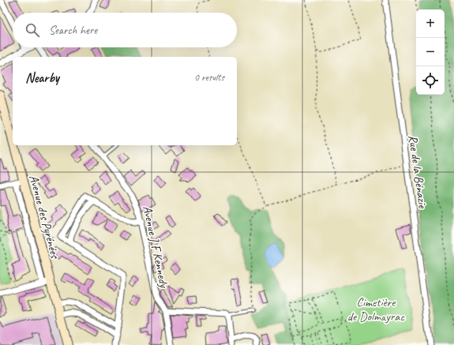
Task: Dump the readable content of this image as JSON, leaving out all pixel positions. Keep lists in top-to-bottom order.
{
  "streets": {
    "main road": ["Avenue des Pyrénées"],
    "street": ["Rue de la Bénazie", "Avenue J F Kennedy"]
  },
  "parks": ["Cimetière de Dolmayrac"],
  "page": {
    "map_buttons": ["+", "−"],
    "search": "Search here",
    "heading": ["Nearby", "0 results"]
  }
}
